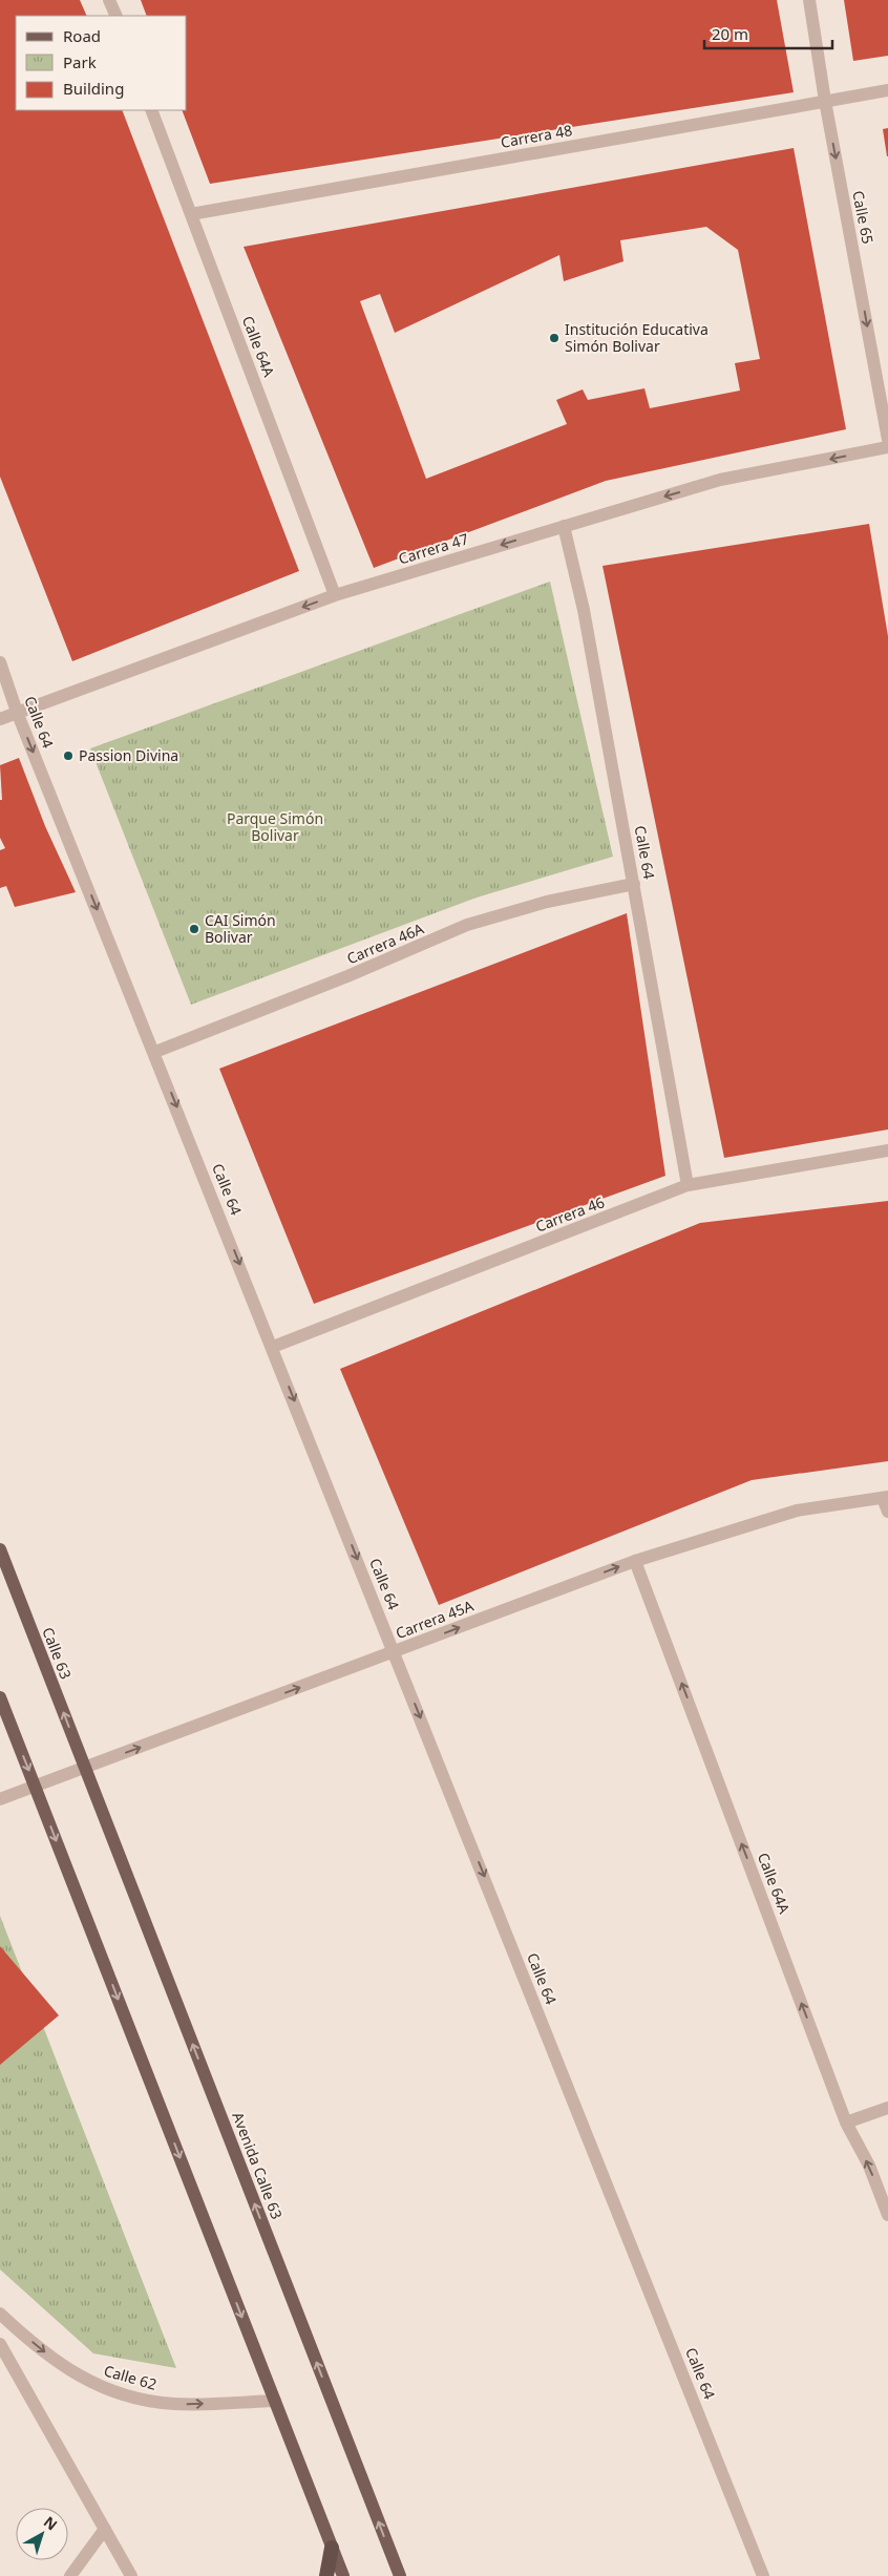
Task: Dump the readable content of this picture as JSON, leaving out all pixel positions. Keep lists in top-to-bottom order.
{
  "streets": {
    "main road": ["Calle 63", "Avenida Calle 63"],
    "street": [
      "Carrera 48",
      "Calle 65",
      "Calle 64A",
      "Carrera 47",
      "Calle 64",
      "Carrera 46A",
      "Carrera 46",
      "Carrera 45A",
      "Calle 62"
    ]
  },
  "crossings": [
    ["Carrera 48", "Calle 65"],
    ["Carrera 48", "Calle 64A"],
    ["Calle 64A", "Carrera 47"],
    ["Calle 64A", "Carrera 45A"],
    ["Carrera 47", "Calle 64"],
    ["Calle 64", "Carrera 46A"],
    ["Calle 64", "Carrera 46"],
    ["Calle 64", "Carrera 45A"],
    ["Carrera 45A", "Calle 63"],
    ["Carrera 45A", "Avenida Calle 63"],
    ["Calle 63", "Avenida Calle 63"]
  ],
  "one_way": [
    "Calle 65",
    "Calle 64A",
    "Carrera 47",
    "Calle 64",
    "Carrera 45A",
    "Calle 62"
  ],
  "parks": ["Parque Simón Bolivar"],
  "places": ["Institución Educativa Simón Bolivar", "Passion Divina", "CAI Simón Bolivar"],
  "legend": ["Road", "Park", "Building"],
  "scale_bar": "20 m",
  "north": "top right"
}
